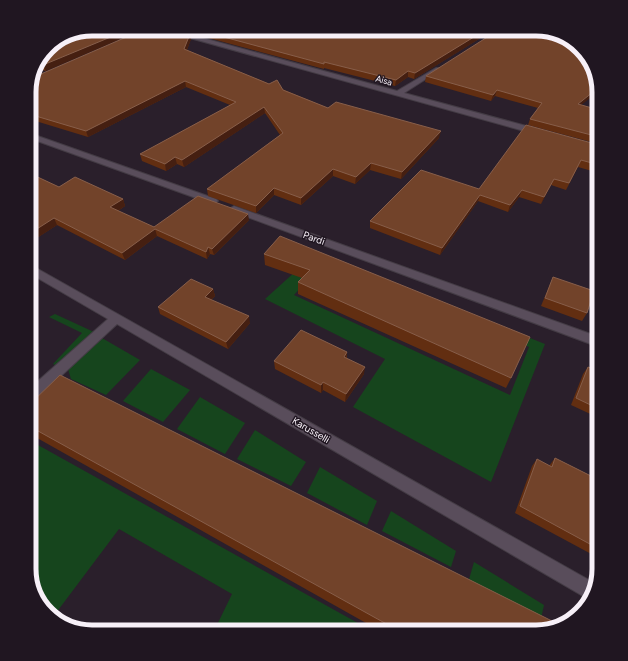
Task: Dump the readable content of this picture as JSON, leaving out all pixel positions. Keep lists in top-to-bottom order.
{
  "streets": {
    "street": ["Aisa", "Pardi", "Karusselli"]
  }
}
